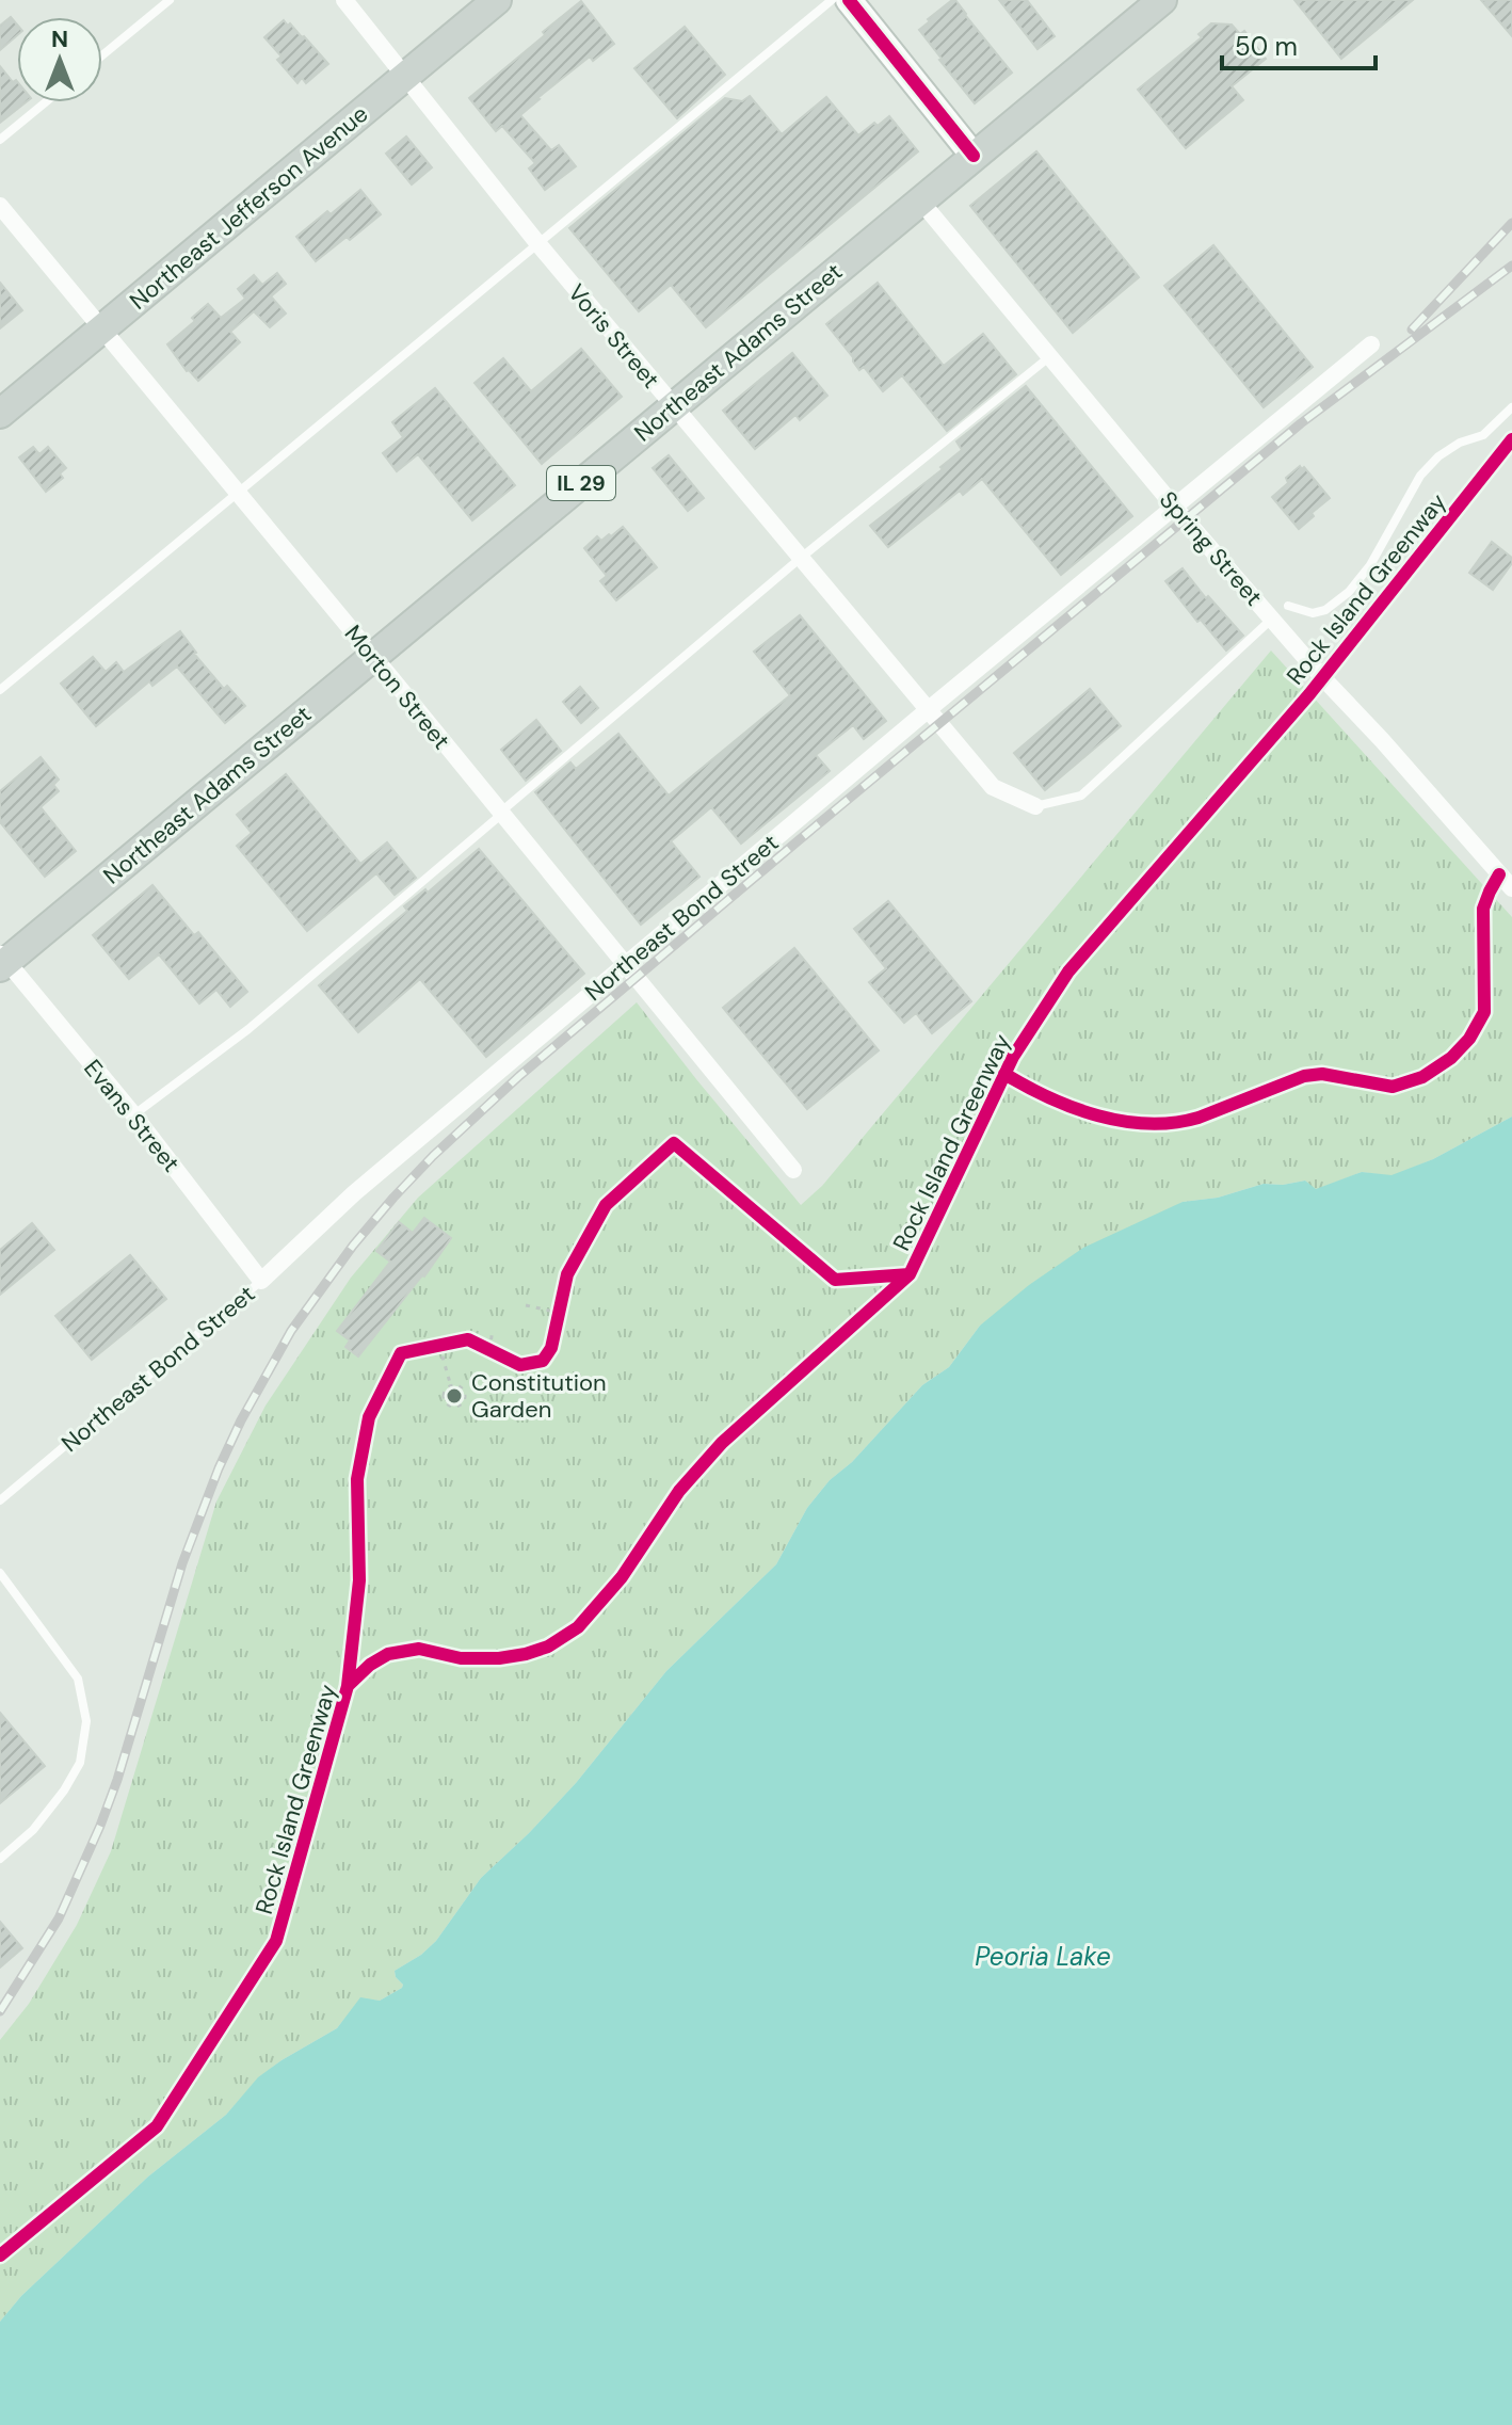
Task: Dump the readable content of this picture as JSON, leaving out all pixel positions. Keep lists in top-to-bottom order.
{
  "streets": {
    "main road": ["Northeast Jefferson Avenue", "Northeast Adams Street", "IL 29"],
    "street": [
      "Voris Street",
      "Spring Street",
      "Morton Street",
      "Northeast Bond Street",
      "Evans Street"
    ],
    "cycle path": ["Rock Island Greenway"]
  },
  "crossings": [
    ["Northeast Jefferson Avenue", "Voris Street"],
    ["Northeast Jefferson Avenue", "Morton Street"],
    ["Voris Street", "Northeast Adams Street"],
    ["Voris Street", "Northeast Bond Street"],
    ["Northeast Adams Street", "Spring Street"],
    ["Northeast Adams Street", "Morton Street"],
    ["Northeast Adams Street", "Evans Street"],
    ["Spring Street", "Northeast Bond Street"],
    ["Morton Street", "Northeast Bond Street"],
    ["Northeast Bond Street", "Evans Street"]
  ],
  "water": ["Peoria Lake"],
  "places": ["Constitution Garden"],
  "scale_bar": "50 m",
  "north": "top"
}
